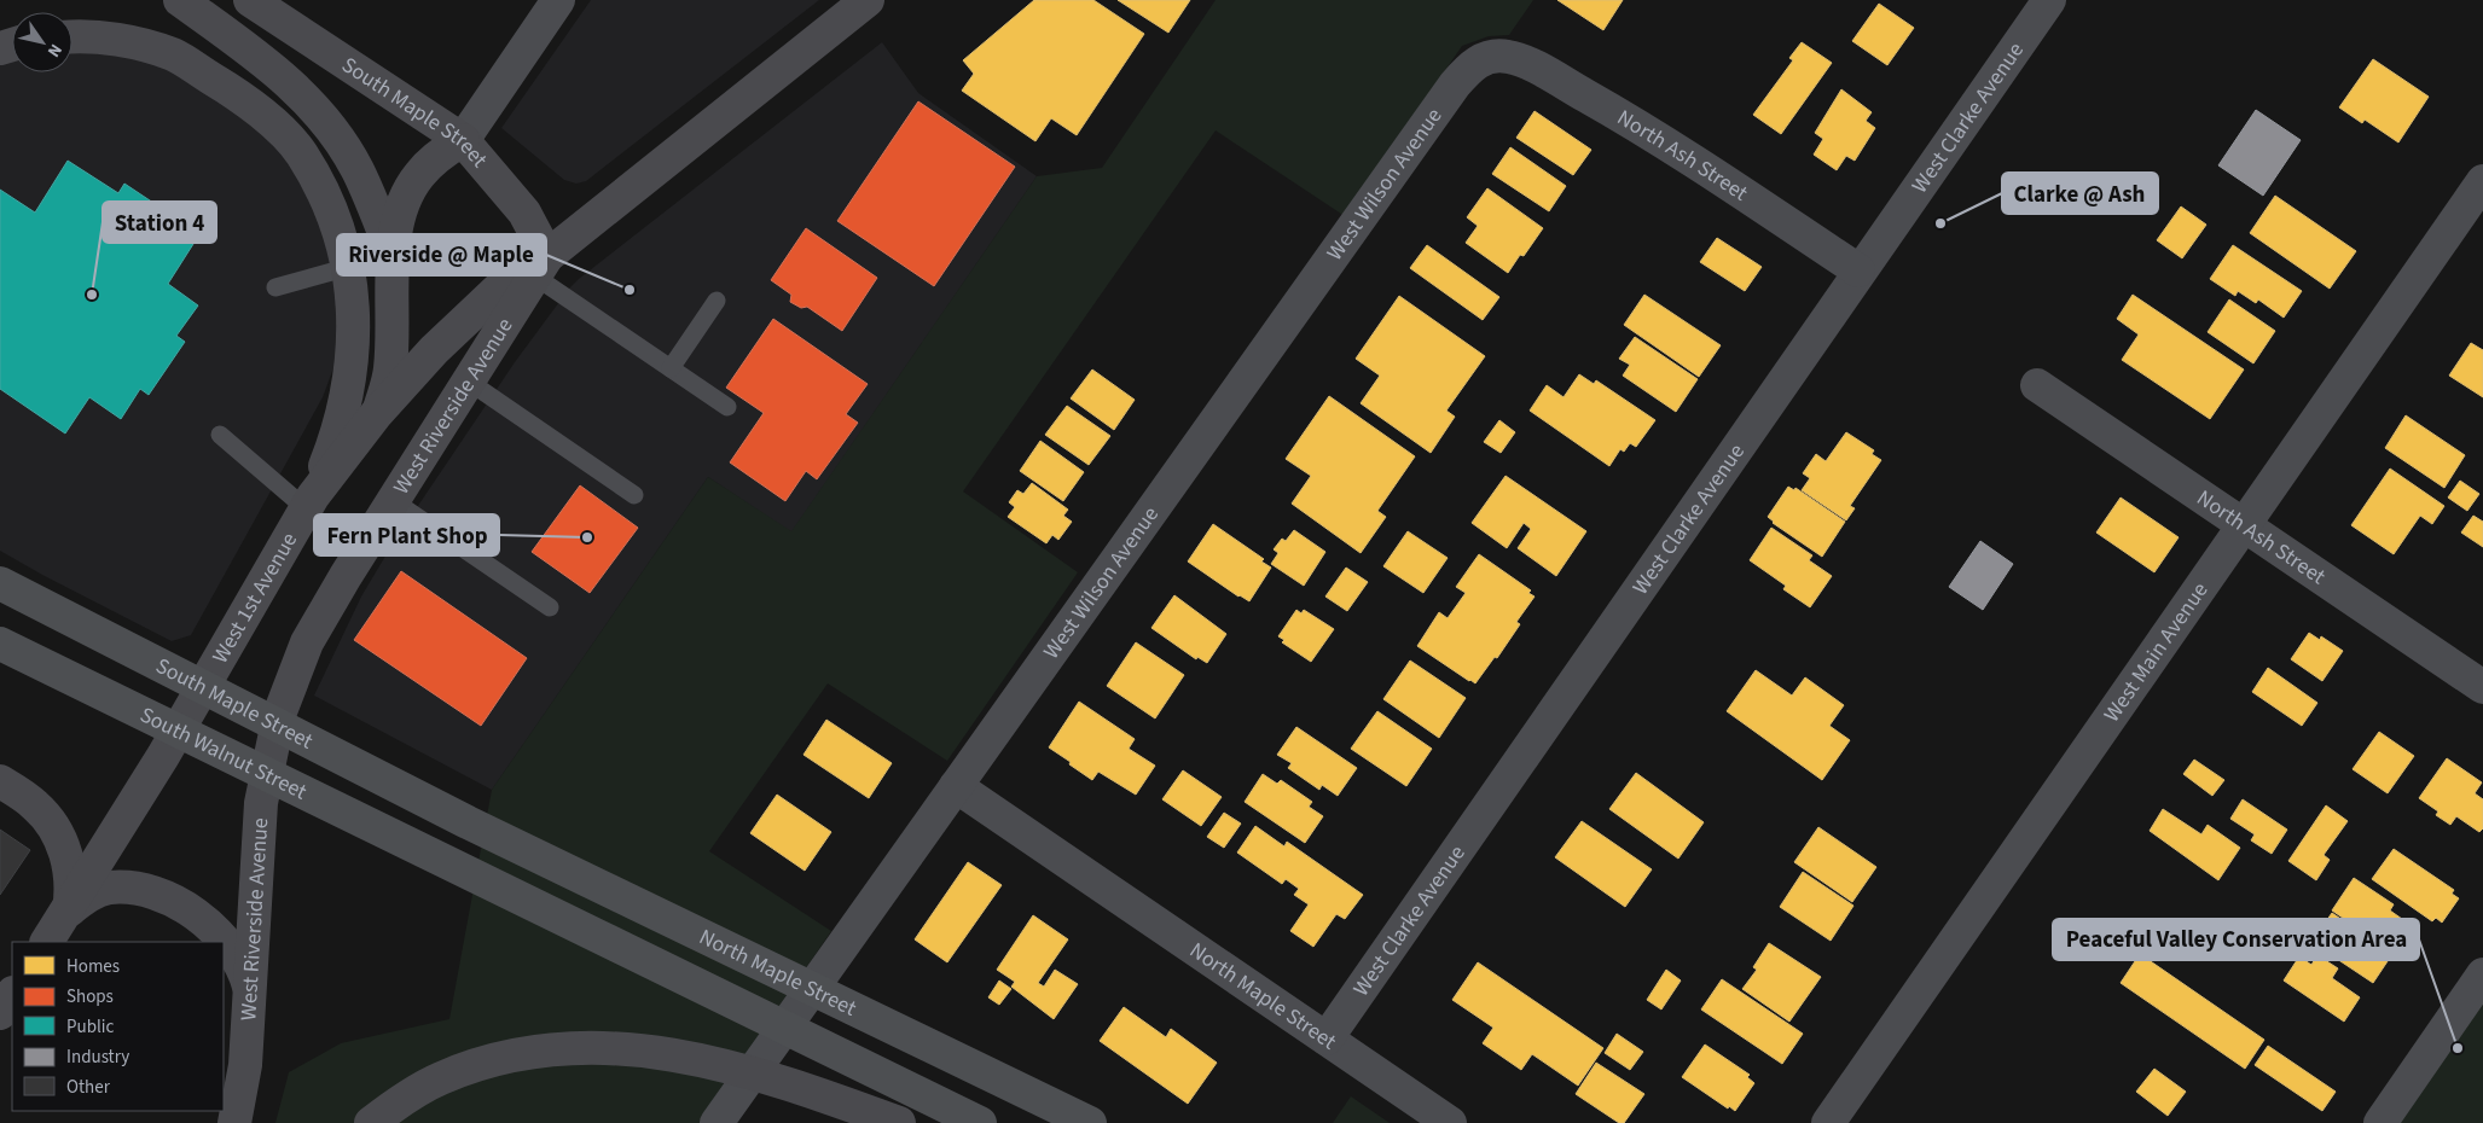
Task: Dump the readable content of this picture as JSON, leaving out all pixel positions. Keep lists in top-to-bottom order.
{
  "streets": {
    "main road": [
      "South Maple Street",
      "West Riverside Avenue",
      "West 1st Avenue",
      "South Walnut Street",
      "North Maple Street"
    ],
    "street": [
      "West Clarke Avenue",
      "North Ash Street",
      "West Wilson Avenue",
      "West Main Avenue"
    ]
  },
  "crossings": [
    ["South Maple Street", "West Riverside Avenue"],
    ["South Maple Street", "West 1st Avenue"],
    ["South Maple Street", "North Maple Street"],
    ["West Clarke Avenue", "North Ash Street"],
    ["West Clarke Avenue", "North Maple Street"],
    ["North Ash Street", "West Wilson Avenue"],
    ["North Ash Street", "West Main Avenue"],
    ["West Wilson Avenue", "North Maple Street"],
    ["West Riverside Avenue", "West 1st Avenue"]
  ],
  "places": [
    "Clarke @ Ash",
    "Riverside @ Maple",
    "Station 4",
    "Fern Plant Shop",
    "Peaceful Valley Conservation Area"
  ],
  "legend": [
    "Homes",
    "Shops",
    "Public",
    "Industry",
    "Other"
  ],
  "north": "bottom right"
}
